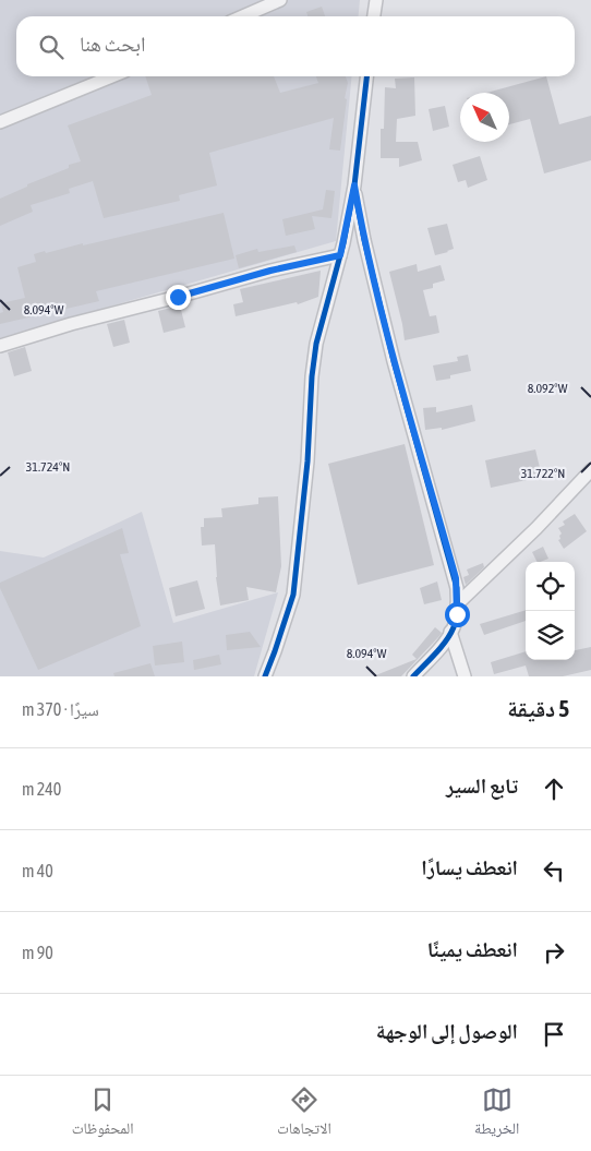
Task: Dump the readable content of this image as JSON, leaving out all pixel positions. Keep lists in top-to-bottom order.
{
  "north": "top left",
  "page": {
    "search": "ابحث هنا",
    "heading": ["5 دقيقة", "سيرًا · 370 m"],
    "list": [
      ["تابع السير", "240 m"],
      ["انعطف يسارًا", "40 m"],
      ["انعطف يمينًا", "90 m"],
      "الوصول إلى الوجهة"
    ],
    "nav": ["الخريطة", "الاتجاهات", "المحفوظات"]
  },
  "coordinates": [
    "8.094°W",
    "8.092°W",
    "31.724°N",
    "31.722°N"
  ]
}
